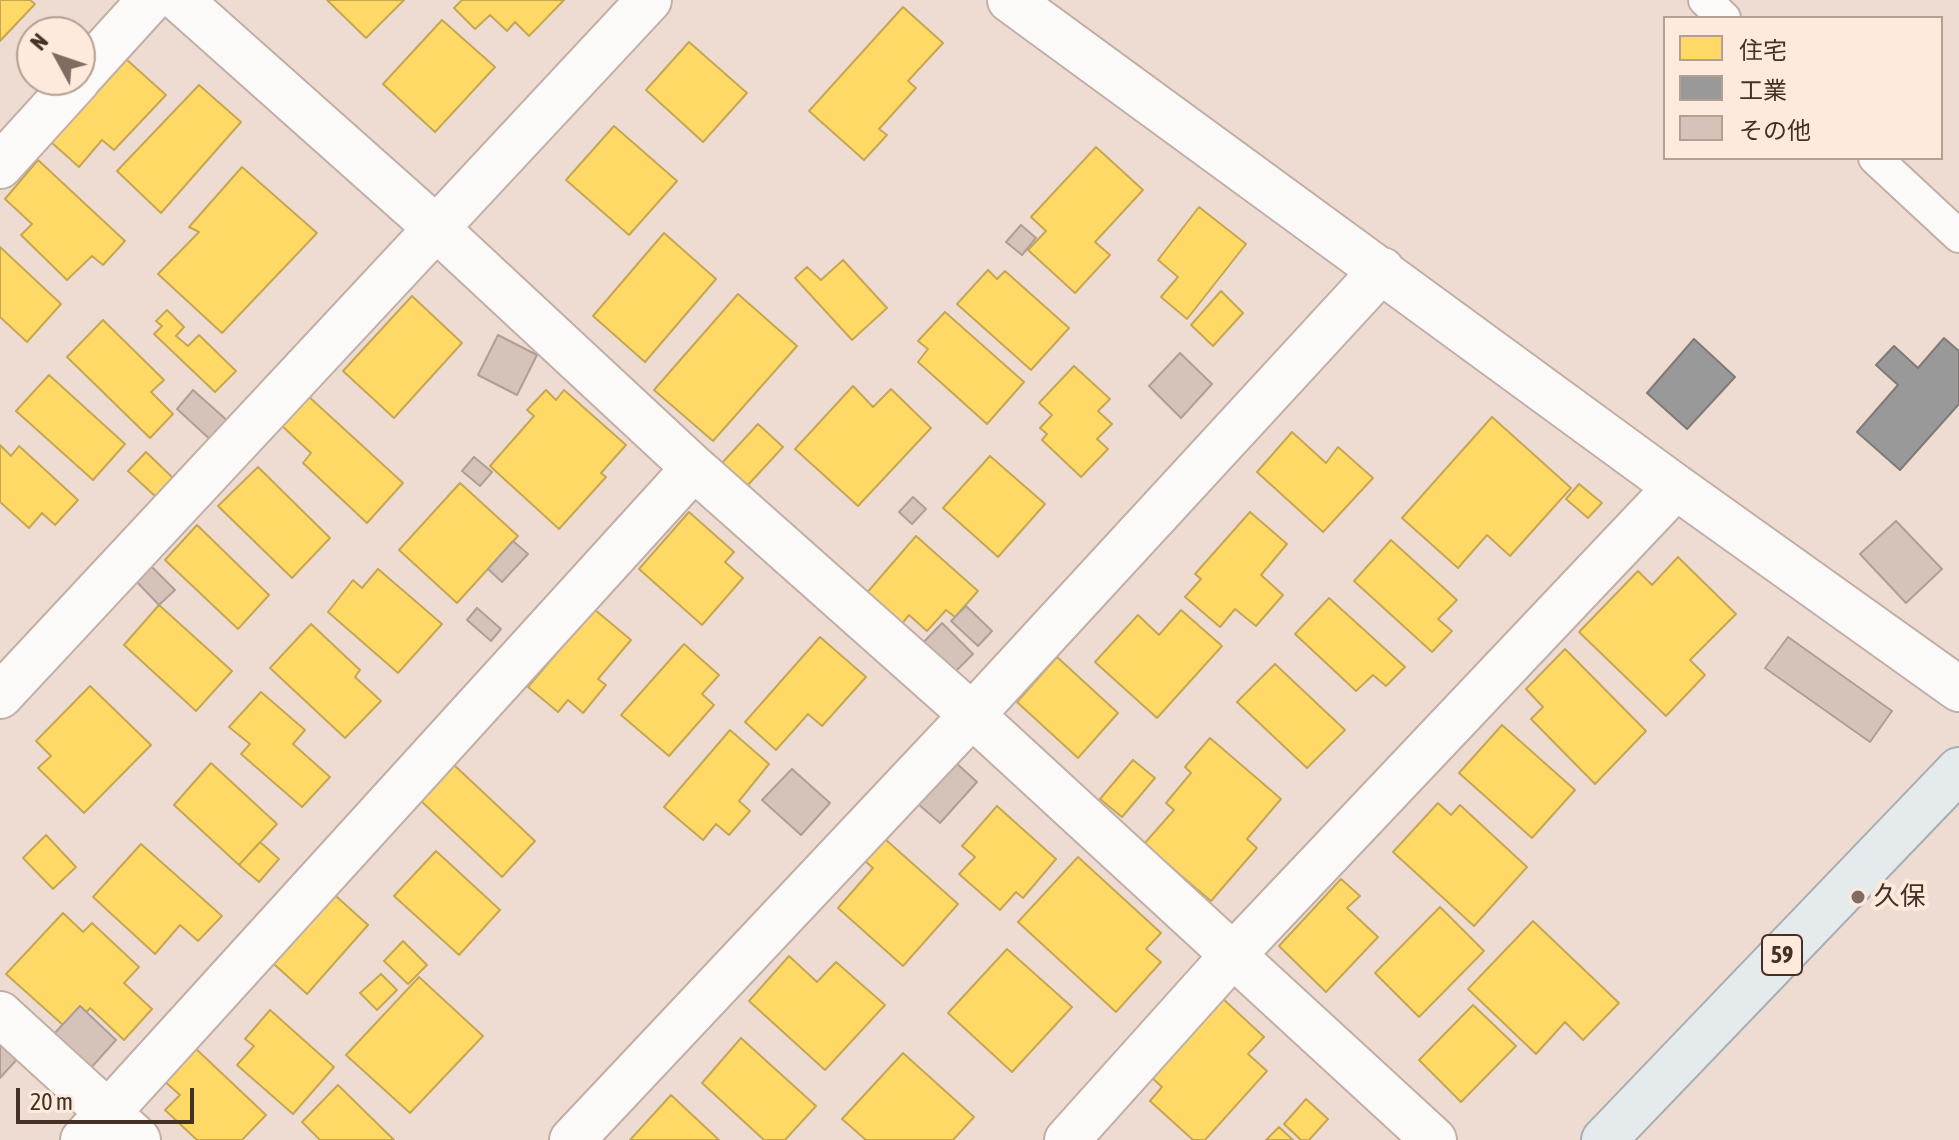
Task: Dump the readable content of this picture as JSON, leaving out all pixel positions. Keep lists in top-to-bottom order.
{
  "streets": {
    "main road": ["59"]
  },
  "places": ["久保"],
  "legend": ["住宅", "工業", "その他"],
  "scale_bar": "20 m",
  "north": "top left"
}
